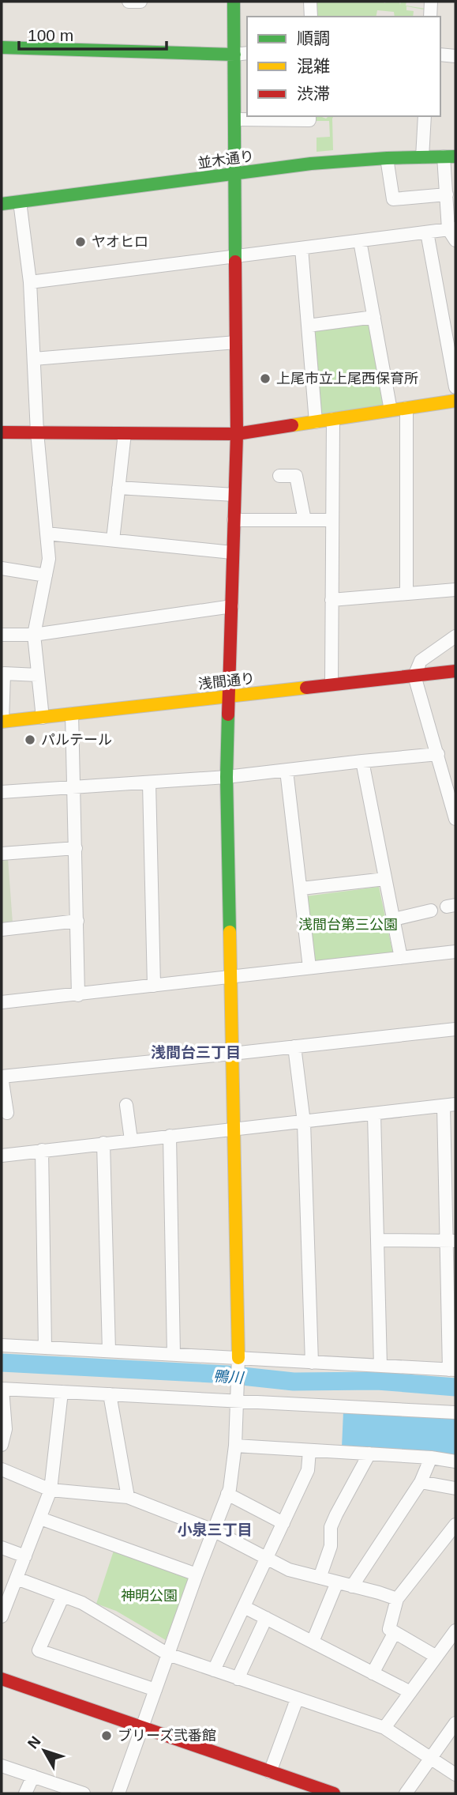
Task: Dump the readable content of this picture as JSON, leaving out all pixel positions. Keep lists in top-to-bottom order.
{
  "streets": {
    "street": ["並木通り", "浅間通り"]
  },
  "districts": ["浅間台三丁目", "小泉三丁目"],
  "water": ["鴨川"],
  "parks": ["浅間台第三公園", "神明公園"],
  "places": [
    "ヤオヒロ",
    "上尾市立上尾西保育所",
    "パルテール",
    "ブリーズ弐番館"
  ],
  "legend": ["順調", "混雑", "渋滞"],
  "scale_bar": "100 m",
  "north": "top left"
}
